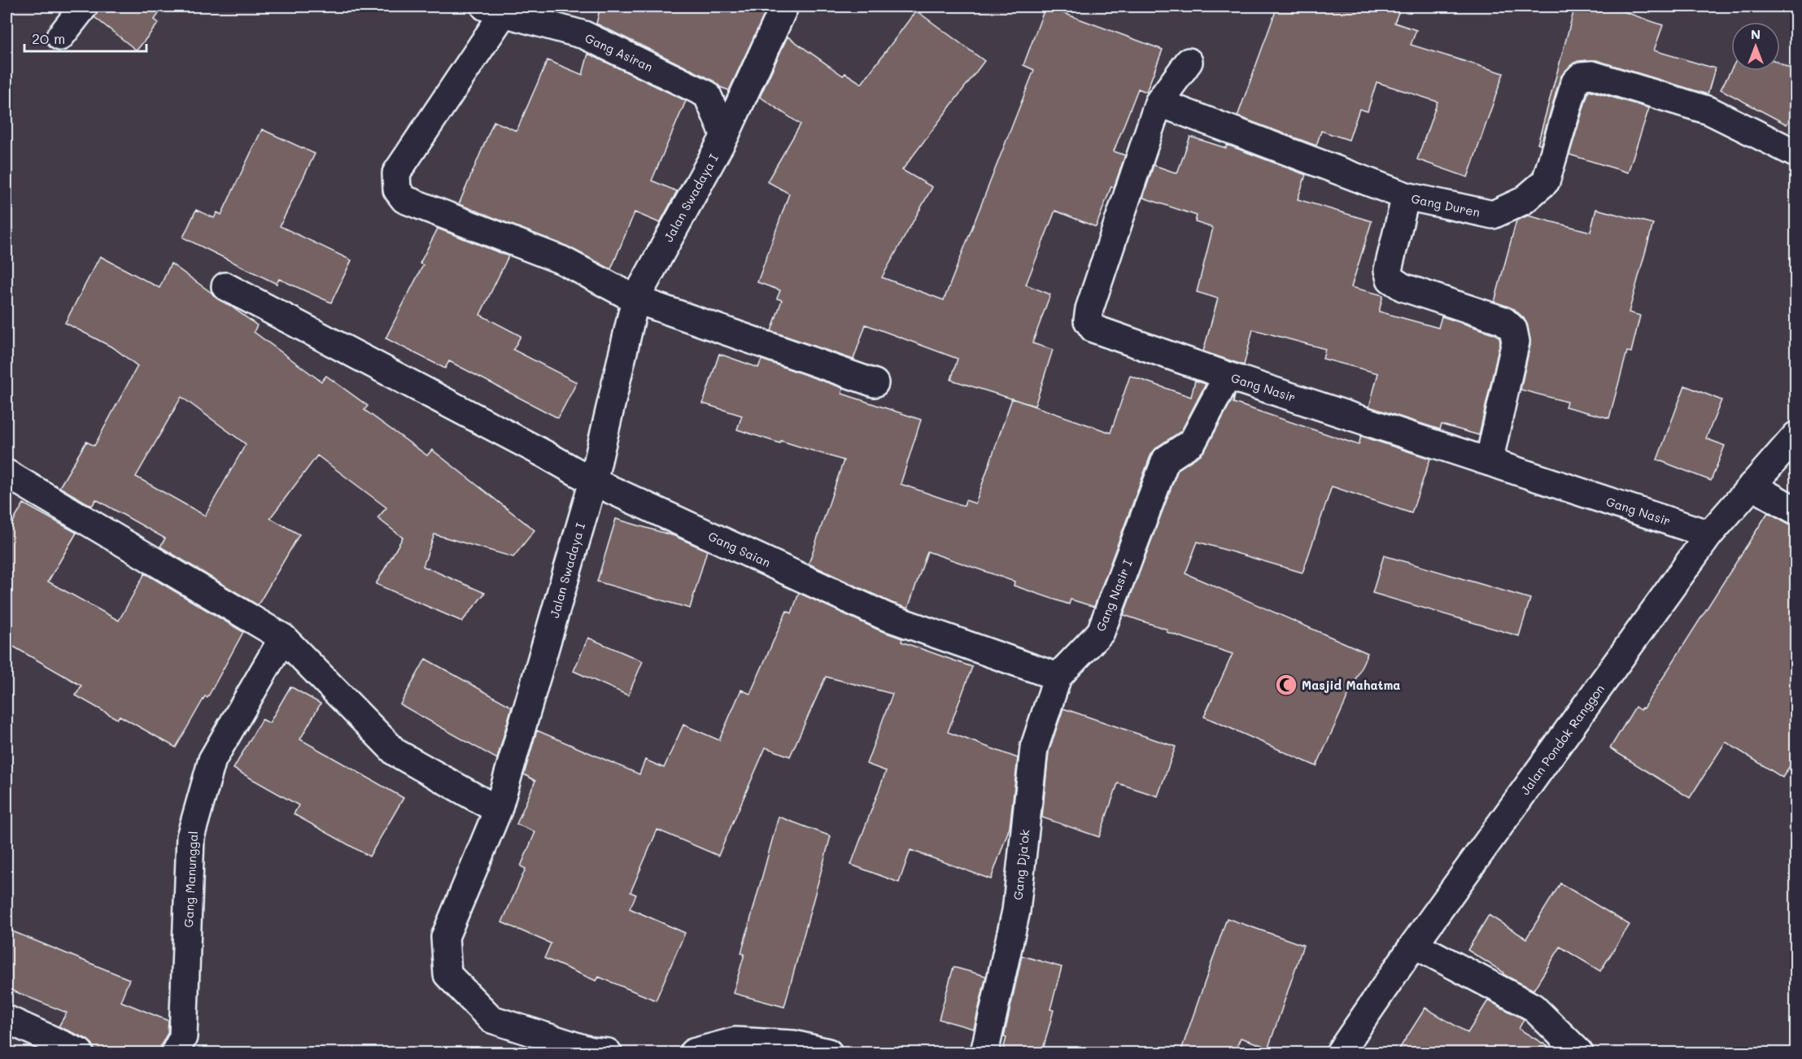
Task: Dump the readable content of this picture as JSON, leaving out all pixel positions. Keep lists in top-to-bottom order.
{
  "streets": {
    "street": [
      "Gang Asiran",
      "Jalan Swadaya I",
      "Gang Duren",
      "Gang Nasir",
      "Gang Saian",
      "Gang Nasir I",
      "Jalan Pondok Ranggon",
      "Gang Dja'ok",
      "Gang Manunggal"
    ]
  },
  "crossings": [
    ["Gang Asiran", "Jalan Swadaya I"],
    ["Jalan Swadaya I", "Gang Saian"],
    ["Gang Duren", "Gang Nasir"],
    ["Gang Nasir", "Gang Nasir I"],
    ["Gang Nasir", "Jalan Pondok Ranggon"],
    ["Gang Saian", "Gang Nasir I"],
    ["Gang Saian", "Gang Dja'ok"],
    ["Gang Nasir I", "Gang Dja'ok"]
  ],
  "places": {
    "mosque": ["Masjid Mahatma"]
  },
  "scale_bar": "20 m",
  "north": "top"
}
